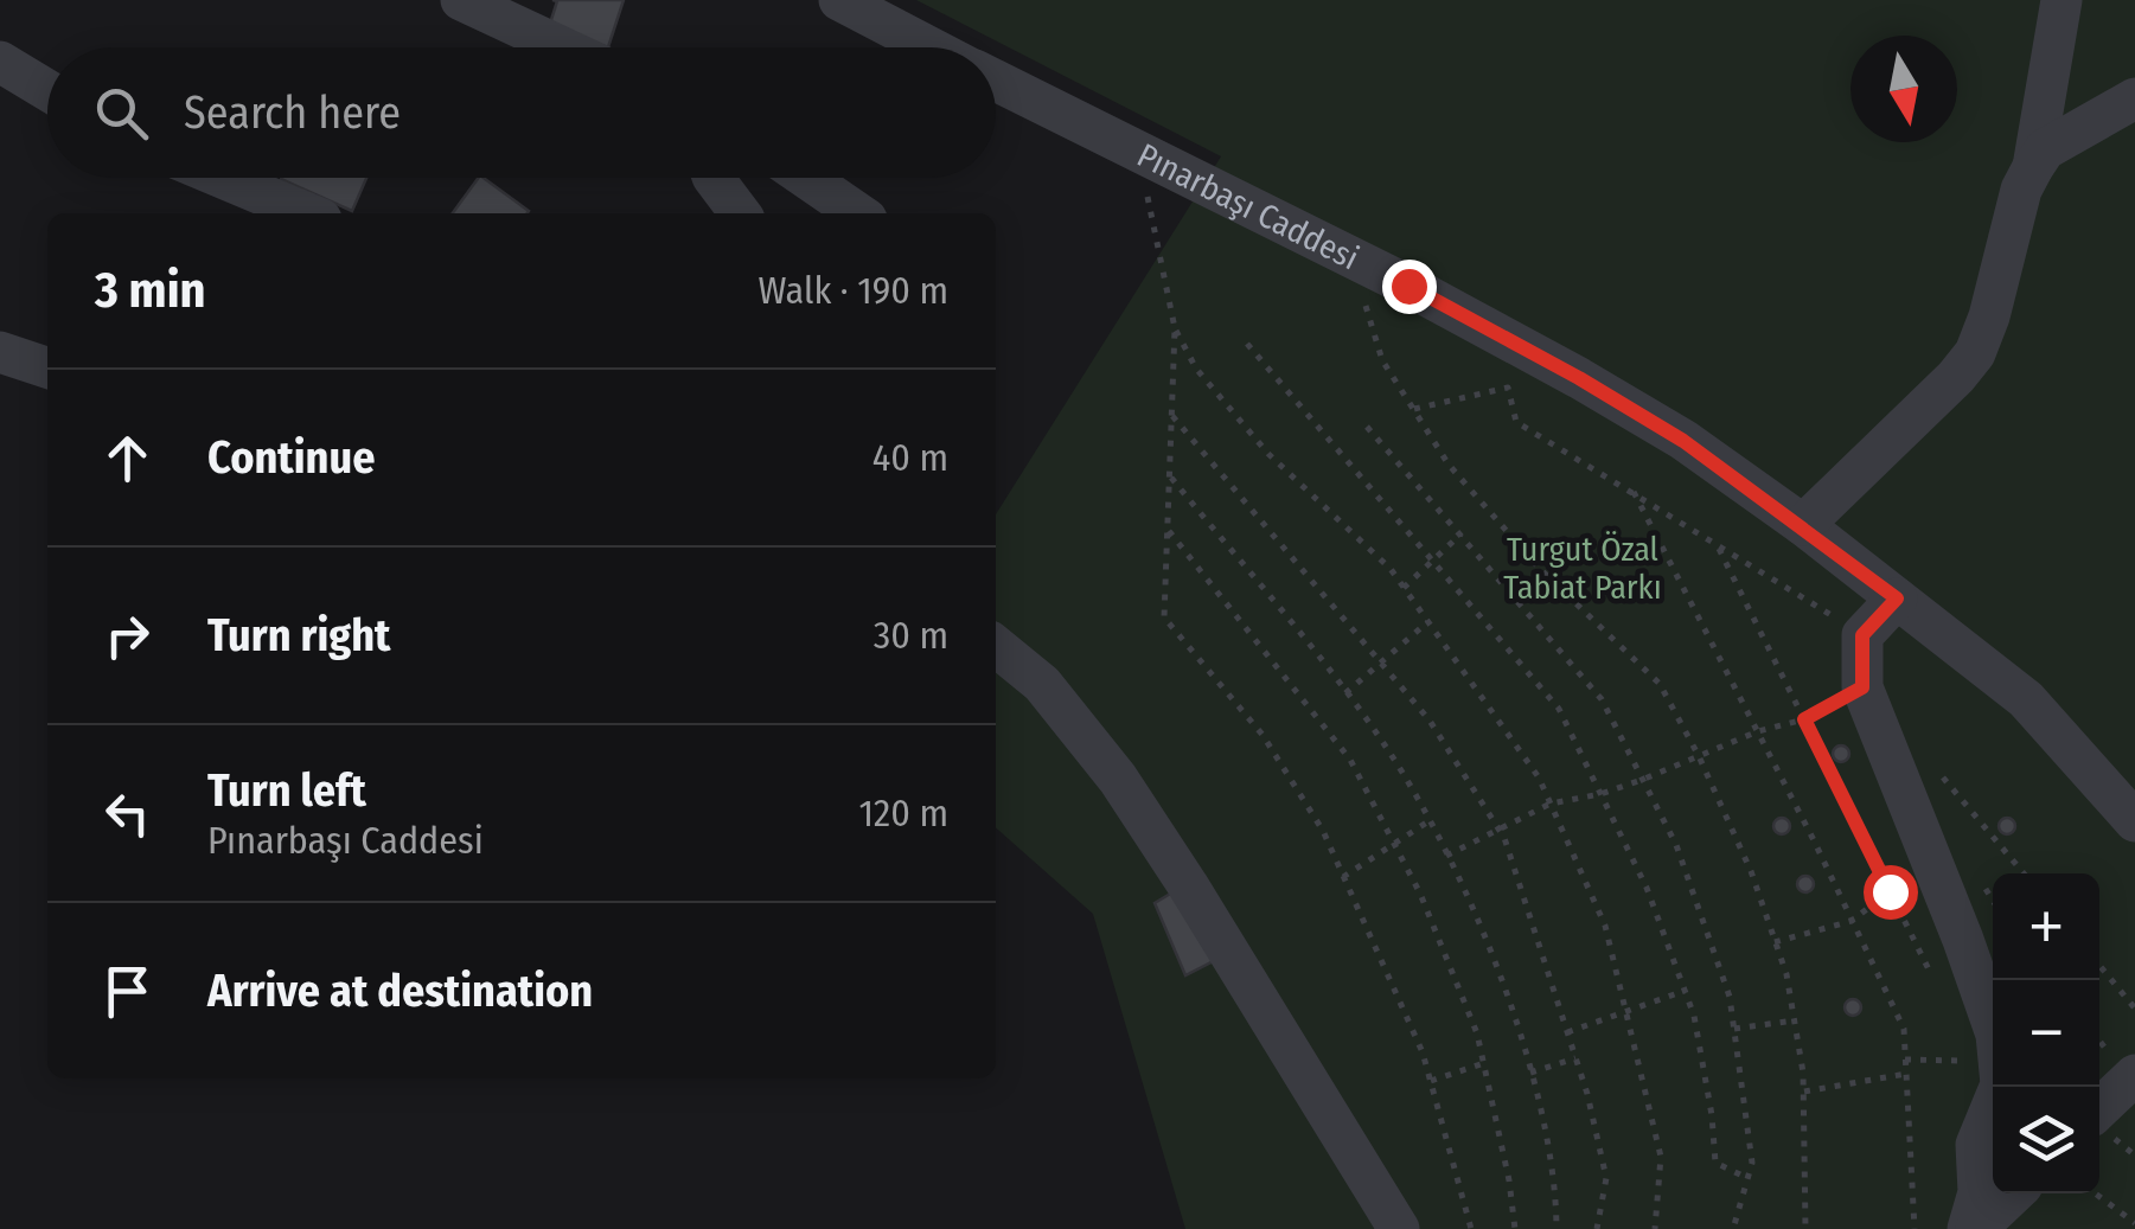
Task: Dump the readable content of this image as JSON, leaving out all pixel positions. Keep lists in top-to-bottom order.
{
  "streets": {
    "street": ["Pınarbaşı Caddesi"]
  },
  "parks": ["Turgut Özal Tabiat Parkı"],
  "north": "bottom",
  "page": {
    "search": "Search here",
    "heading": ["3 min", "Walk · 190 m"],
    "list": [
      ["Continue", "40 m"],
      ["Turn right", "30 m"],
      ["Turn left", "Pınarbaşı Caddesi", "120 m"],
      "Arrive at destination"
    ],
    "map_buttons": ["+", "−"]
  }
}
